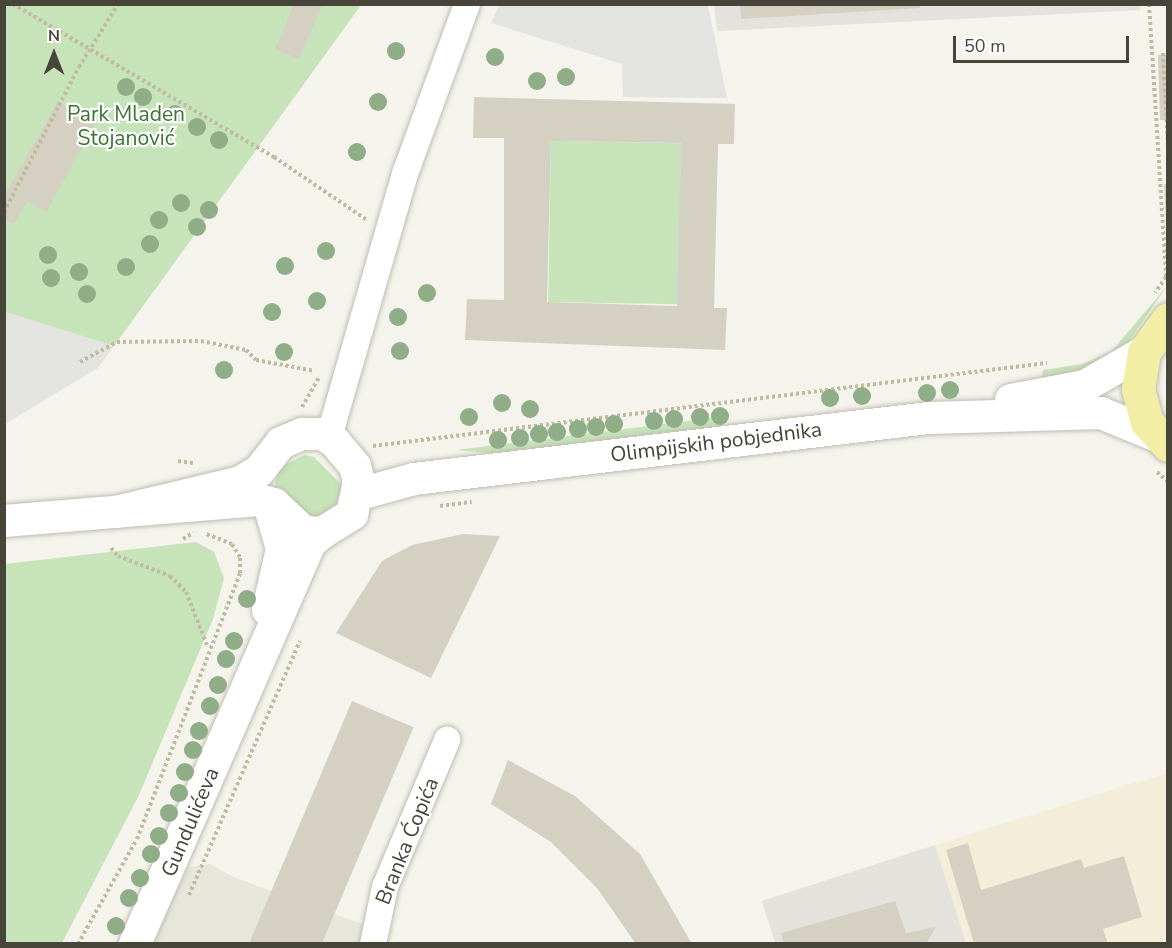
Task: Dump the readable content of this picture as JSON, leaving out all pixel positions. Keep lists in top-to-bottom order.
{
  "streets": {
    "street": ["Olimpijskih pobjednika", "Gundulićeva", "Branka Ćopića"]
  },
  "crossings": [
    ["Olimpijskih pobjednika", "Gundulićeva"]
  ],
  "parks": ["Park Mladen Stojanović"],
  "scale_bar": "50 m",
  "north": "top"
}
